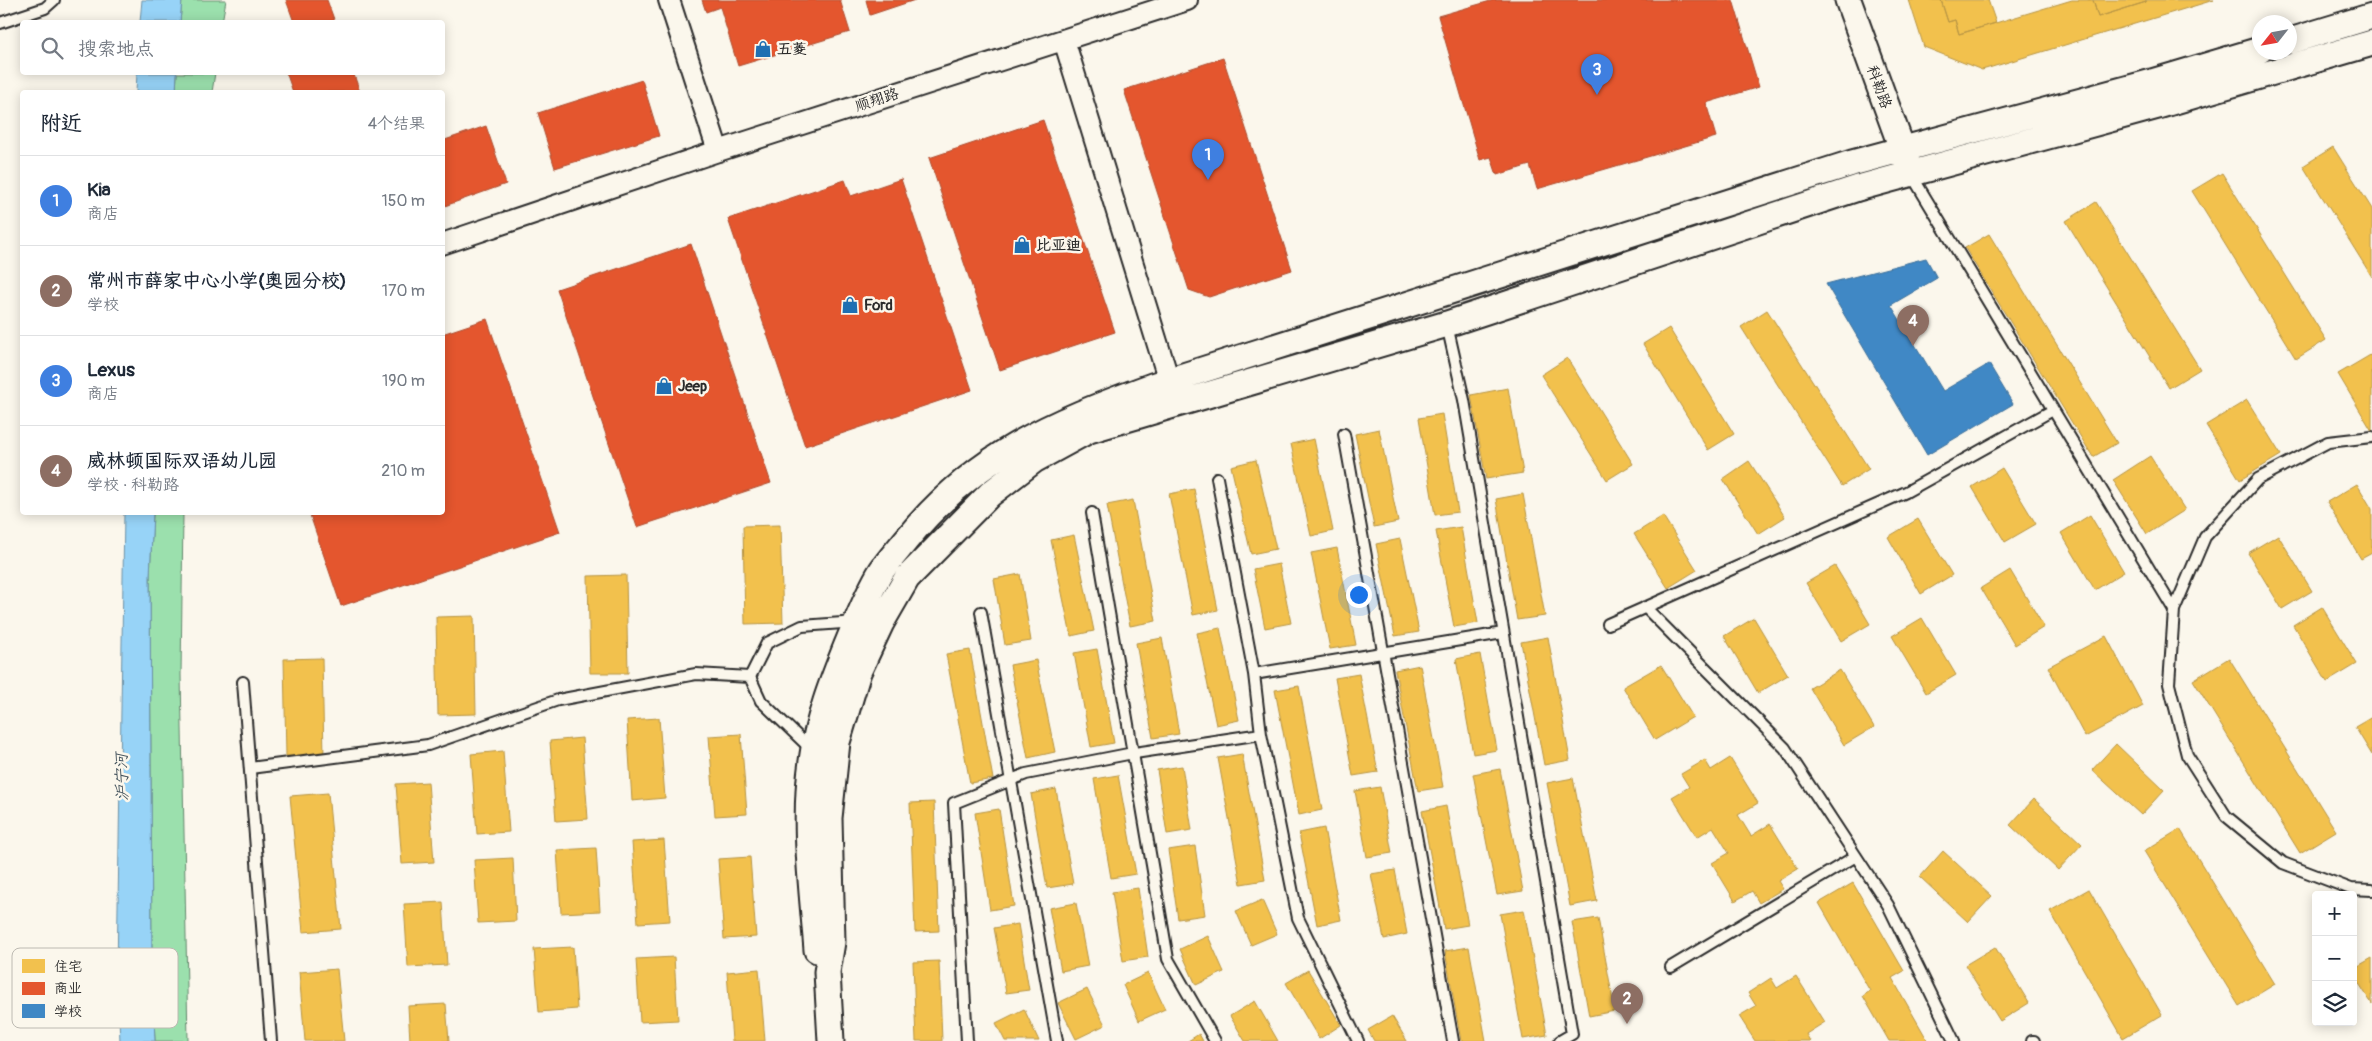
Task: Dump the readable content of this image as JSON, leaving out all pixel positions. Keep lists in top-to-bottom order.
{
  "streets": {
    "street": ["科勒路", "顺翔路"]
  },
  "water": ["沪宁河"],
  "places": {
    "shop": [
      "五菱",
      "比亚迪",
      "Ford",
      "Jeep"
    ]
  },
  "legend": ["住宅", "商业", "学校"],
  "north": "bottom left",
  "page": {
    "search": "搜索地点",
    "pins": [
      "3",
      "1",
      "4",
      "2"
    ],
    "heading": ["附近", "4个结果"],
    "list": [
      {
        "mark": "1",
        "name": "Kia",
        "note": "商店",
        "value": "150 m"
      },
      {
        "mark": "2",
        "name": "常州市薛家中心小学(奥园分校)",
        "note": "学校",
        "value": "170 m"
      },
      {
        "mark": "3",
        "name": "Lexus",
        "note": "商店",
        "value": "190 m"
      },
      {
        "mark": "4",
        "name": "威林顿国际双语幼儿园",
        "note": "学校 · 科勒路",
        "value": "210 m"
      }
    ],
    "map_buttons": ["+", "−"]
  }
}
